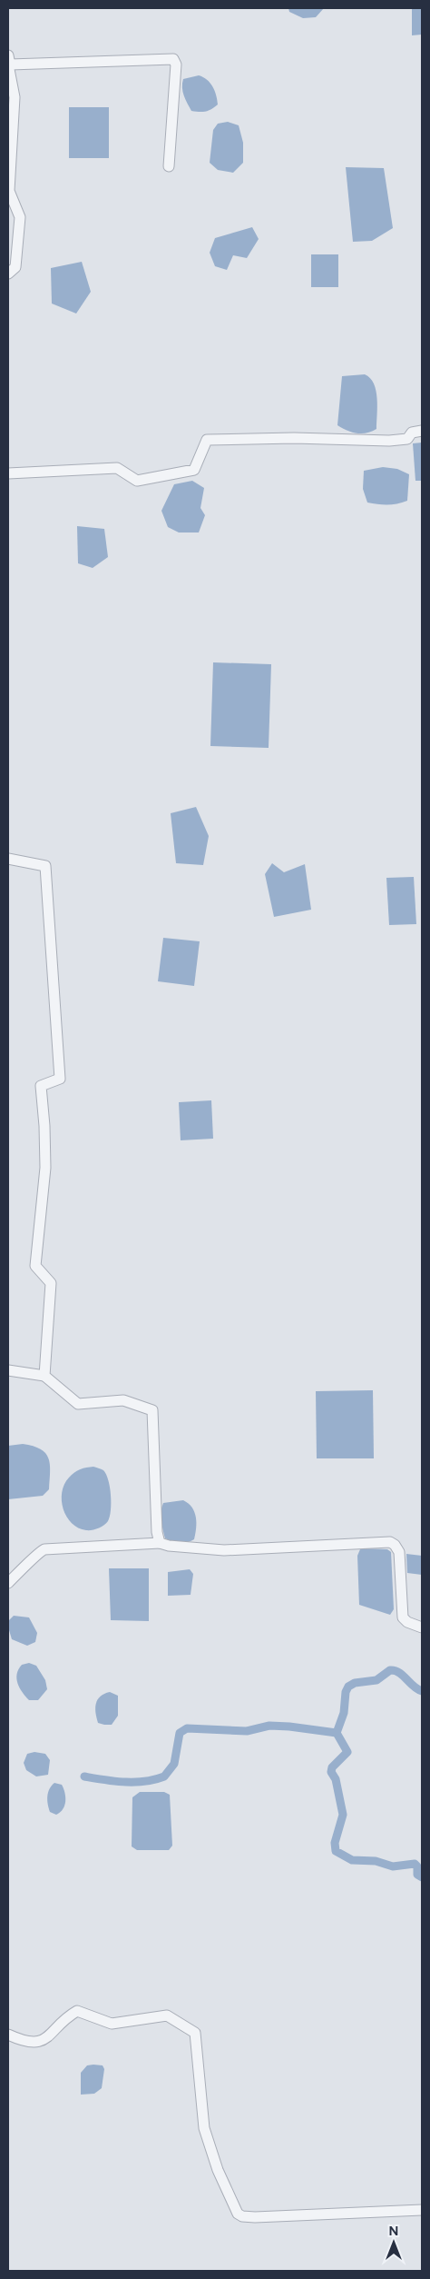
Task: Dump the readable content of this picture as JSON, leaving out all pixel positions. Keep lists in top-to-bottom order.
{
  "north": "top"
}
